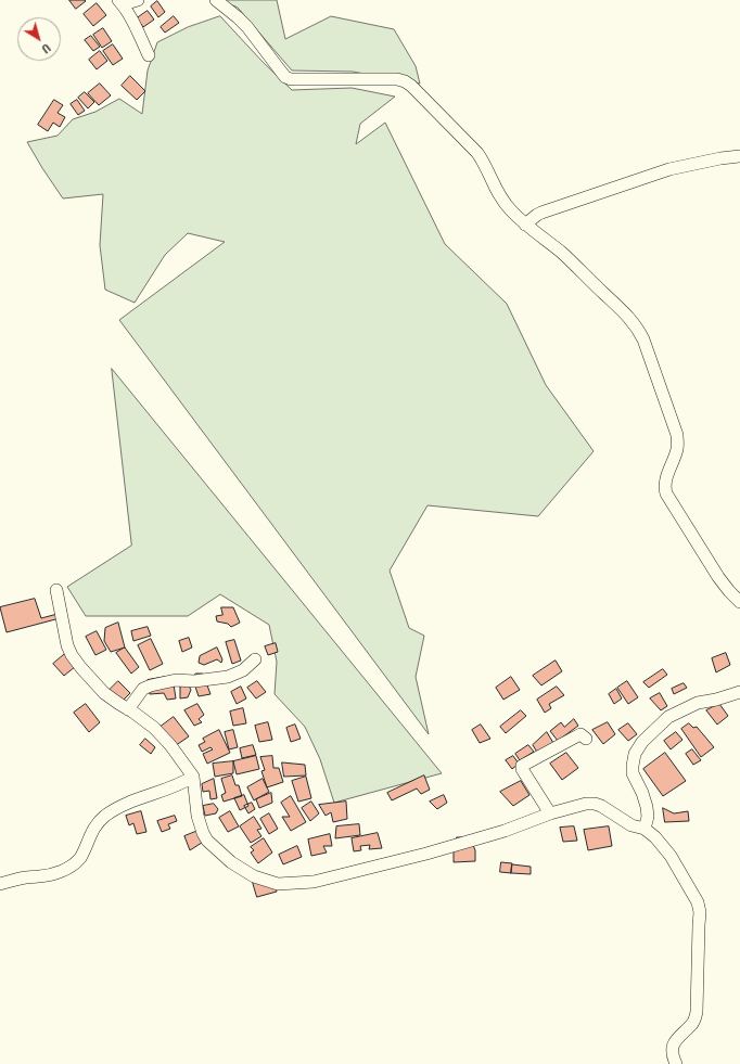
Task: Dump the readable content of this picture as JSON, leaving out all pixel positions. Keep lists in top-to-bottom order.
{
  "north": "bottom right"
}
